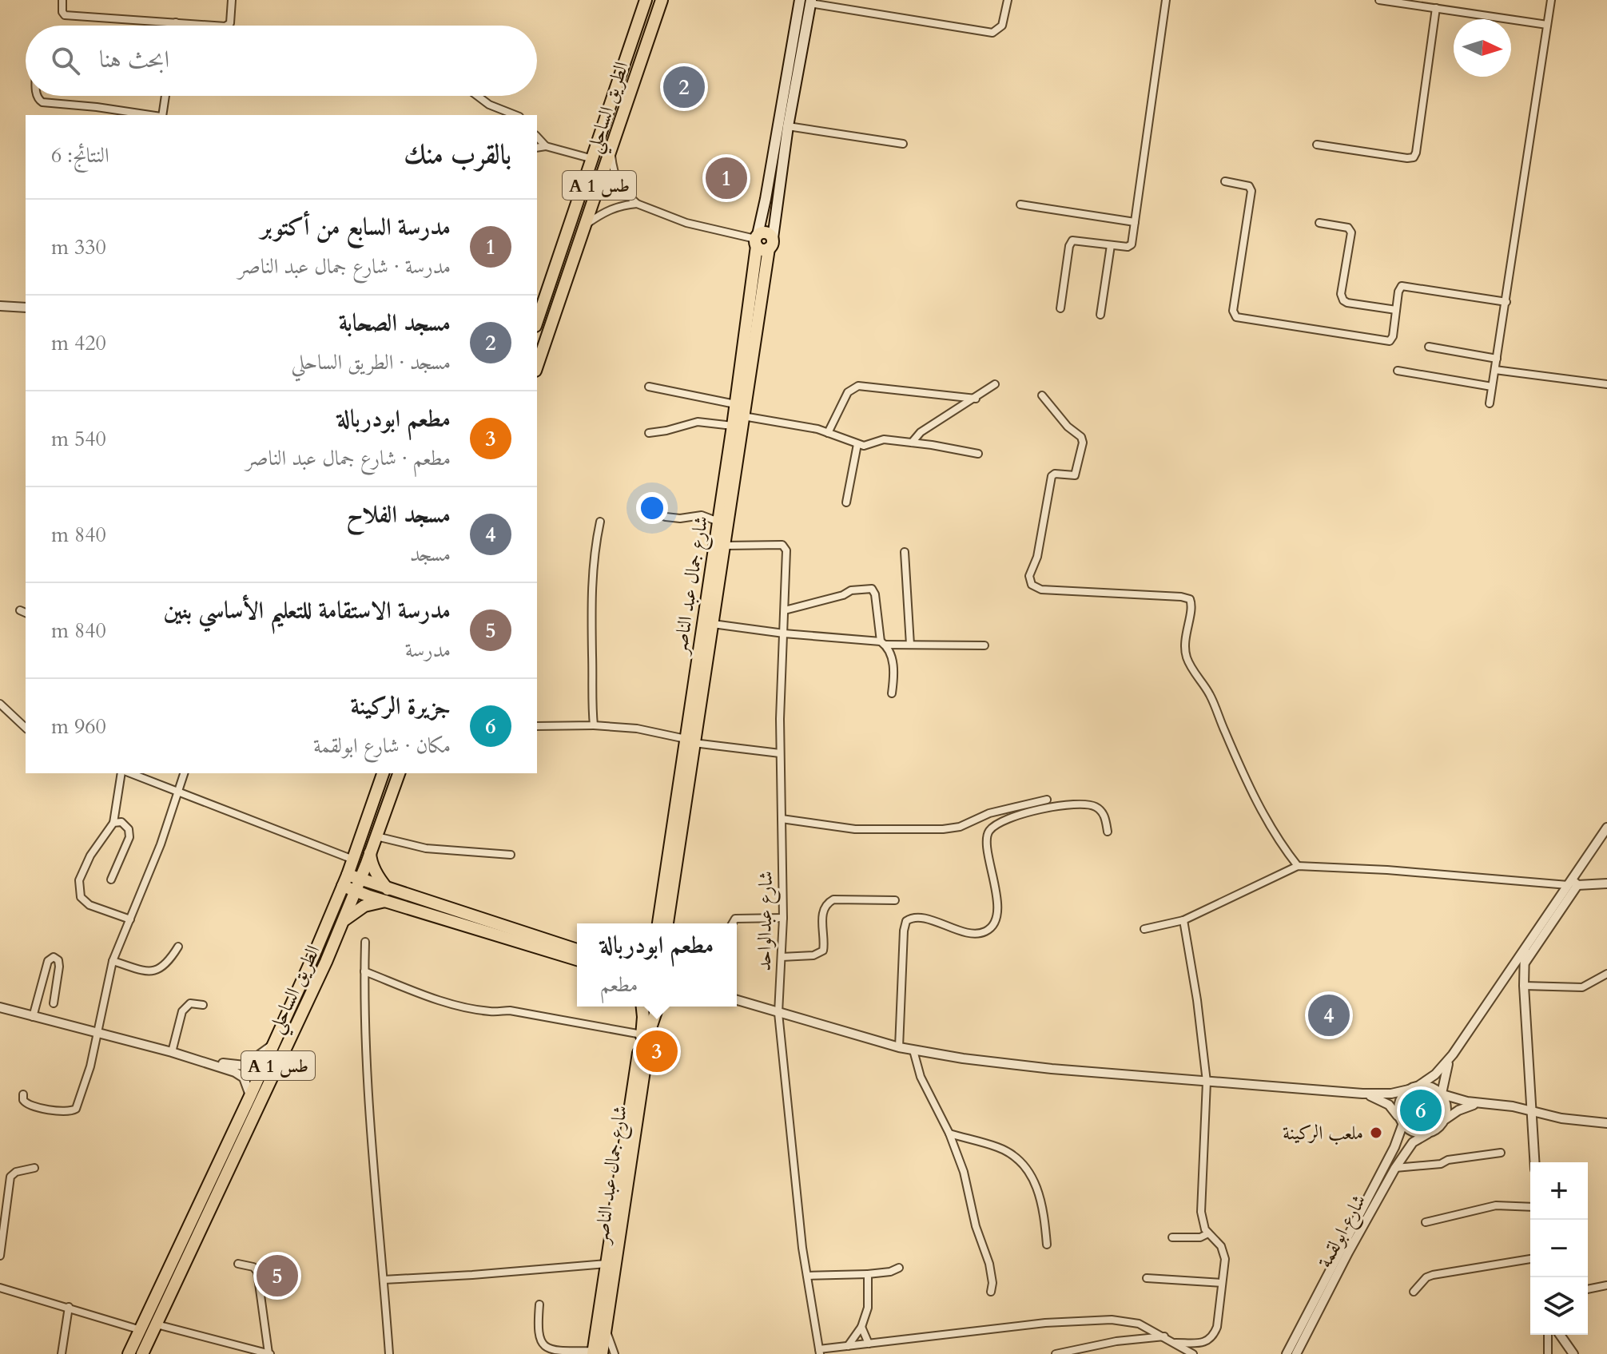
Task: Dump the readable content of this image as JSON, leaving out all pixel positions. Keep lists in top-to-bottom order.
{
  "streets": {
    "main road": ["الطريق الساحلي", "A 1 طس", "شارع جمال عبد الناصر"],
    "street": ["شارع عبدالواحد", "شارع ابولقمة"]
  },
  "crossings": [
    ["شارع جمال عبد الناصر", "شارع عبدالواحد"]
  ],
  "places": ["ملعب الركينة"],
  "north": "right",
  "page": {
    "search": "ابحث هنا",
    "pins": [
      "2",
      "1",
      "4",
      "3",
      "6",
      "5"
    ],
    "heading": ["بالقرب منك", "النتائج: 6"],
    "list": [
      {
        "mark": "1",
        "name": "مدرسة السابع من أكتوبر",
        "note": "مدرسة · شارع جمال عبد الناصر",
        "value": "330 m"
      },
      {
        "mark": "2",
        "name": "مسجد الصحابة",
        "note": "مسجد · الطريق الساحلي",
        "value": "420 m"
      },
      {
        "mark": "3",
        "name": "مطعم ابودربالة",
        "note": "مطعم · شارع جمال عبد الناصر",
        "value": "540 m"
      },
      {
        "mark": "4",
        "name": "مسجد الفلاح",
        "note": "مسجد",
        "value": "840 m"
      },
      {
        "mark": "5",
        "name": "مدرسة الاستقامة للتعليم الأساسي بنين",
        "note": "مدرسة",
        "value": "840 m"
      },
      {
        "mark": "6",
        "name": "جزيرة الركينة",
        "note": "مكان · شارع ابولقمة",
        "value": "960 m"
      }
    ],
    "popup": ["مطعم ابودربالة", "مطعم"],
    "map_buttons": ["+", "−"]
  }
}
